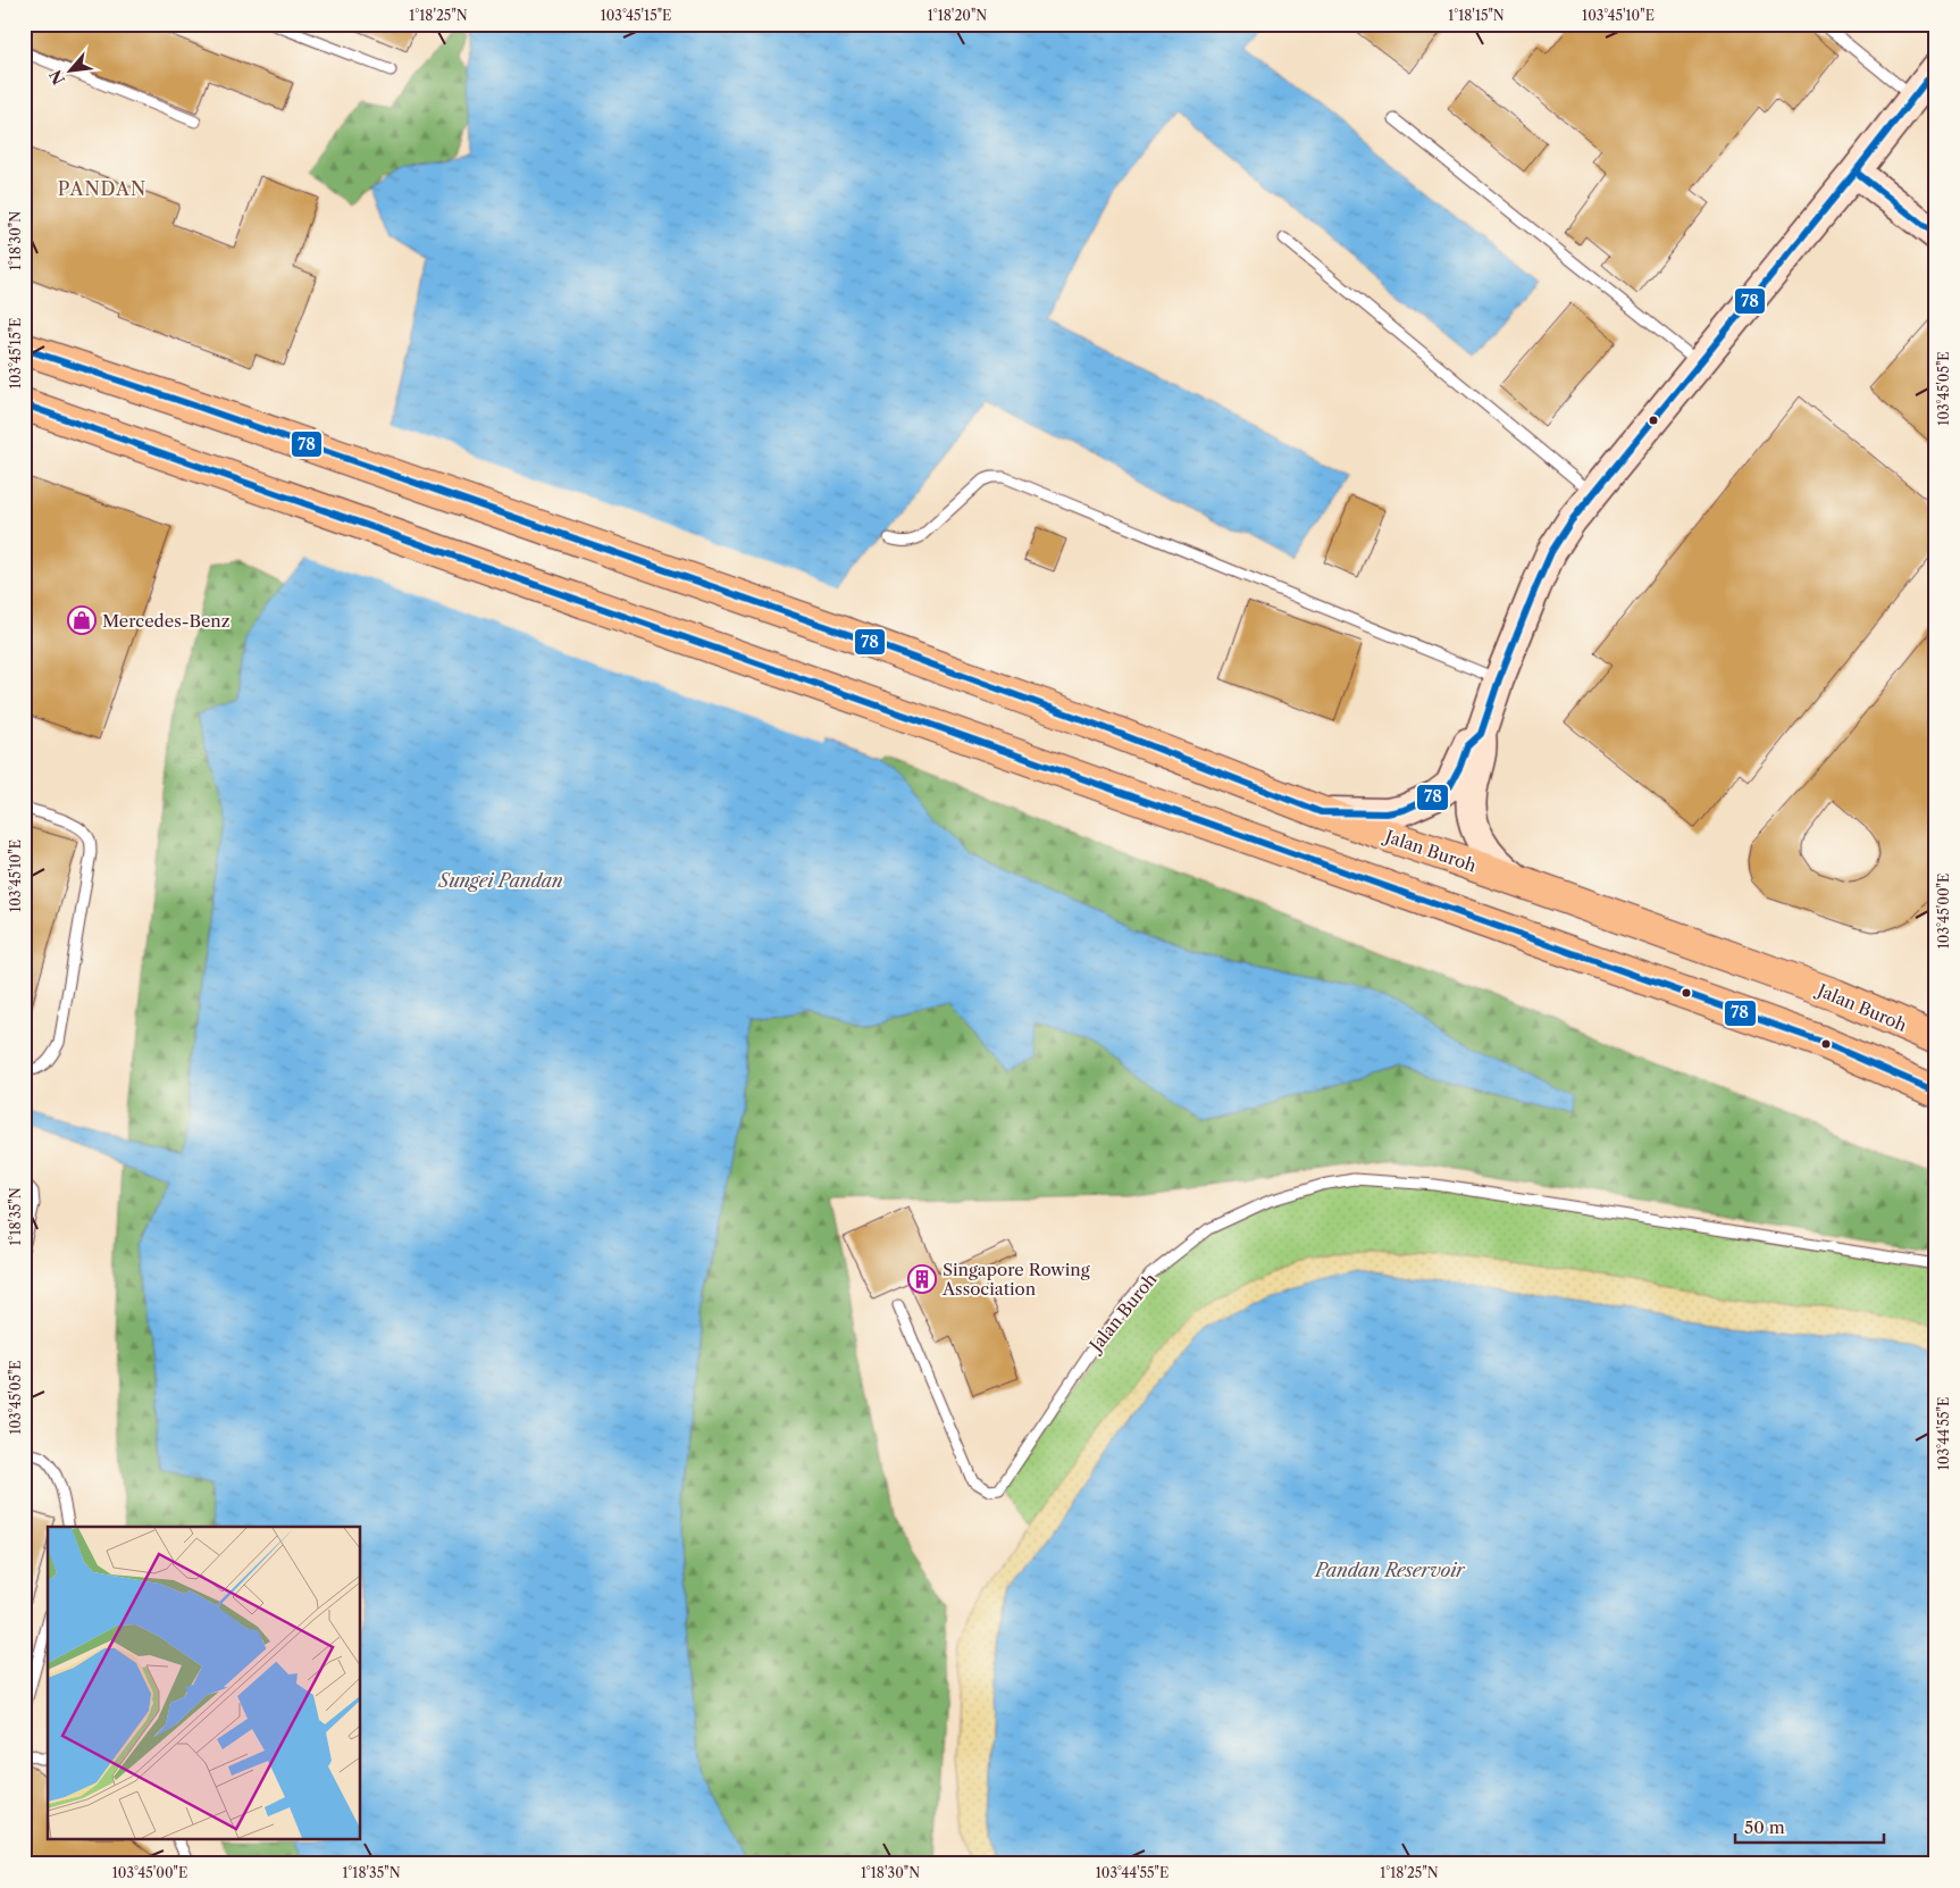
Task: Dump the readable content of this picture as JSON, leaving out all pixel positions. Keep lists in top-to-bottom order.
{
  "streets": {
    "highway": ["Jalan Buroh"]
  },
  "districts": ["PANDAN"],
  "water": ["Sungei Pandan", "Pandan Reservoir"],
  "places": {
    "shop": ["Mercedes-Benz"],
    "building": ["Singapore Rowing Association"]
  },
  "lines": ["transit line 78"],
  "scale_bar": "50 m",
  "north": "bottom left",
  "coordinates": [
    "1°18'25\"N",
    "103°45'15\"E",
    "1°18'20\"N",
    "1°18'15\"N",
    "103°45'10\"E",
    "1°18'30\"N",
    "103°45'05\"E",
    "103°45'00\"E",
    "1°18'35\"N",
    "103°44'55\"E"
  ]
}
